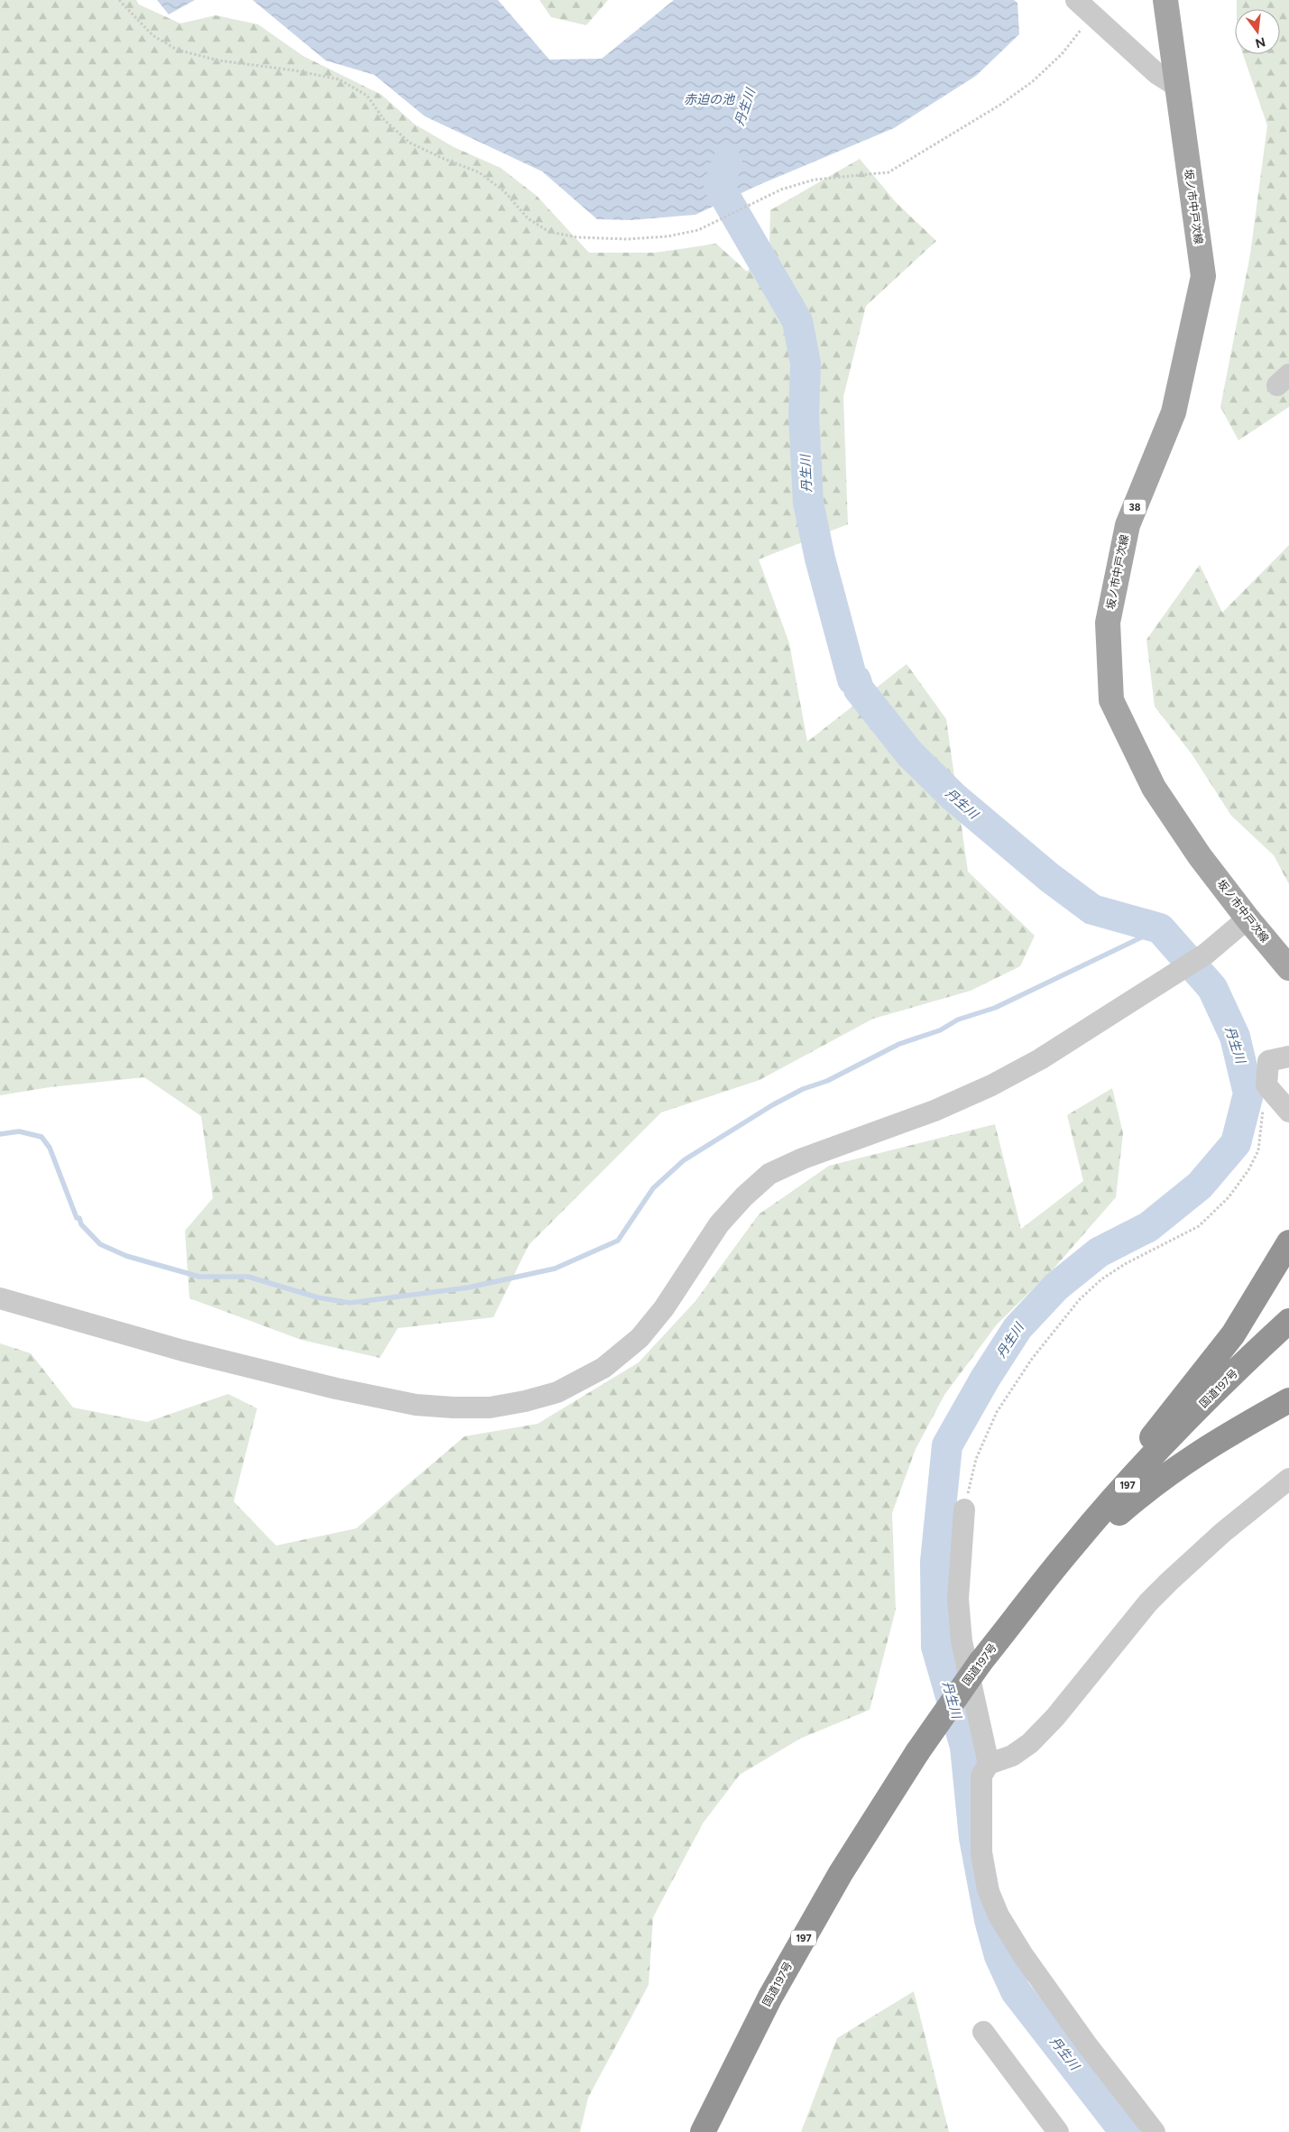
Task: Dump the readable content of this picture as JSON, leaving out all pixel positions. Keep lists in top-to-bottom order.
{
  "streets": {
    "highway": ["国道197号", "197"],
    "main road": ["坂ノ市中戸次線", "38"]
  },
  "water": ["赤迫の池", "丹生川"],
  "north": "bottom"
}
